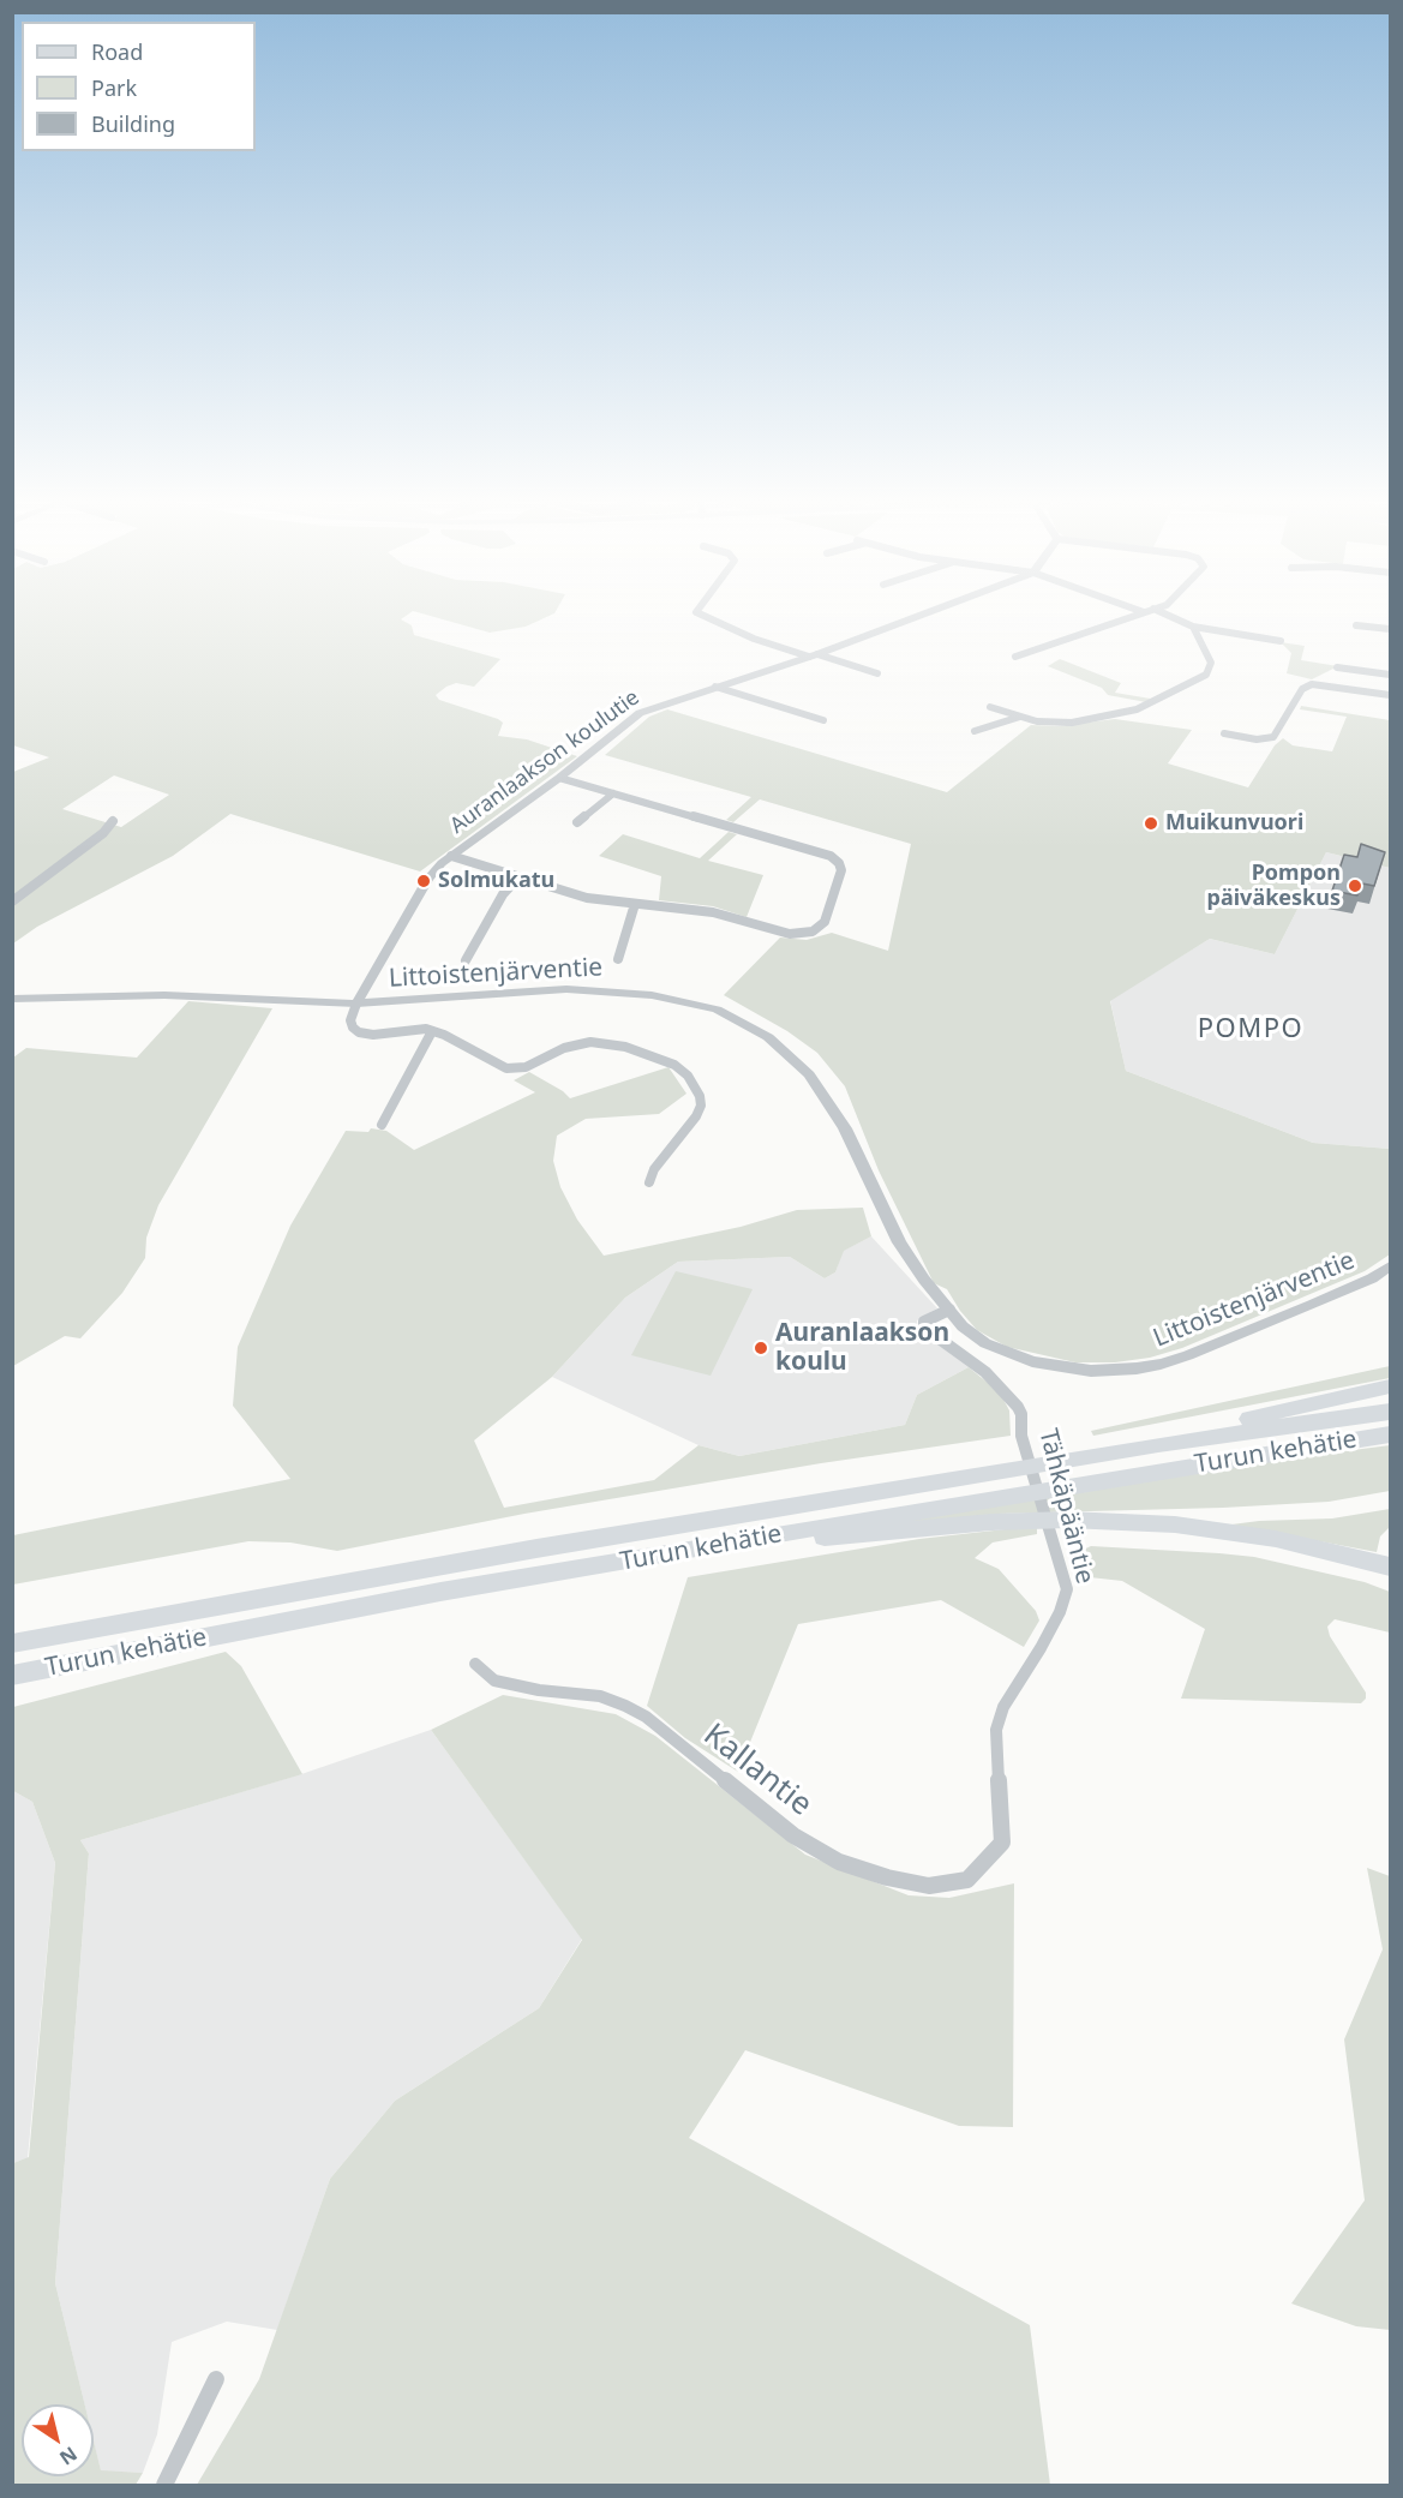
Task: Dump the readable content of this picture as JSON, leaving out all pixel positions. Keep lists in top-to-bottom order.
{
  "streets": {
    "highway": ["Turun kehätie"],
    "street": [
      "Auranlaakson koulutie",
      "Littoistenjärventie",
      "Tähkäpääntie",
      "Kallantie"
    ]
  },
  "crossings": [
    ["Auranlaakson koulutie", "Littoistenjärventie"],
    ["Littoistenjärventie", "Tähkäpääntie"],
    ["Tähkäpääntie", "Kallantie"]
  ],
  "districts": ["POMPO"],
  "places": [
    "Muikunvuori",
    "Solmukatu",
    "Pompon päiväkeskus",
    "Auranlaakson koulu"
  ],
  "legend": ["Road", "Park", "Building"],
  "north": "bottom right"
}
